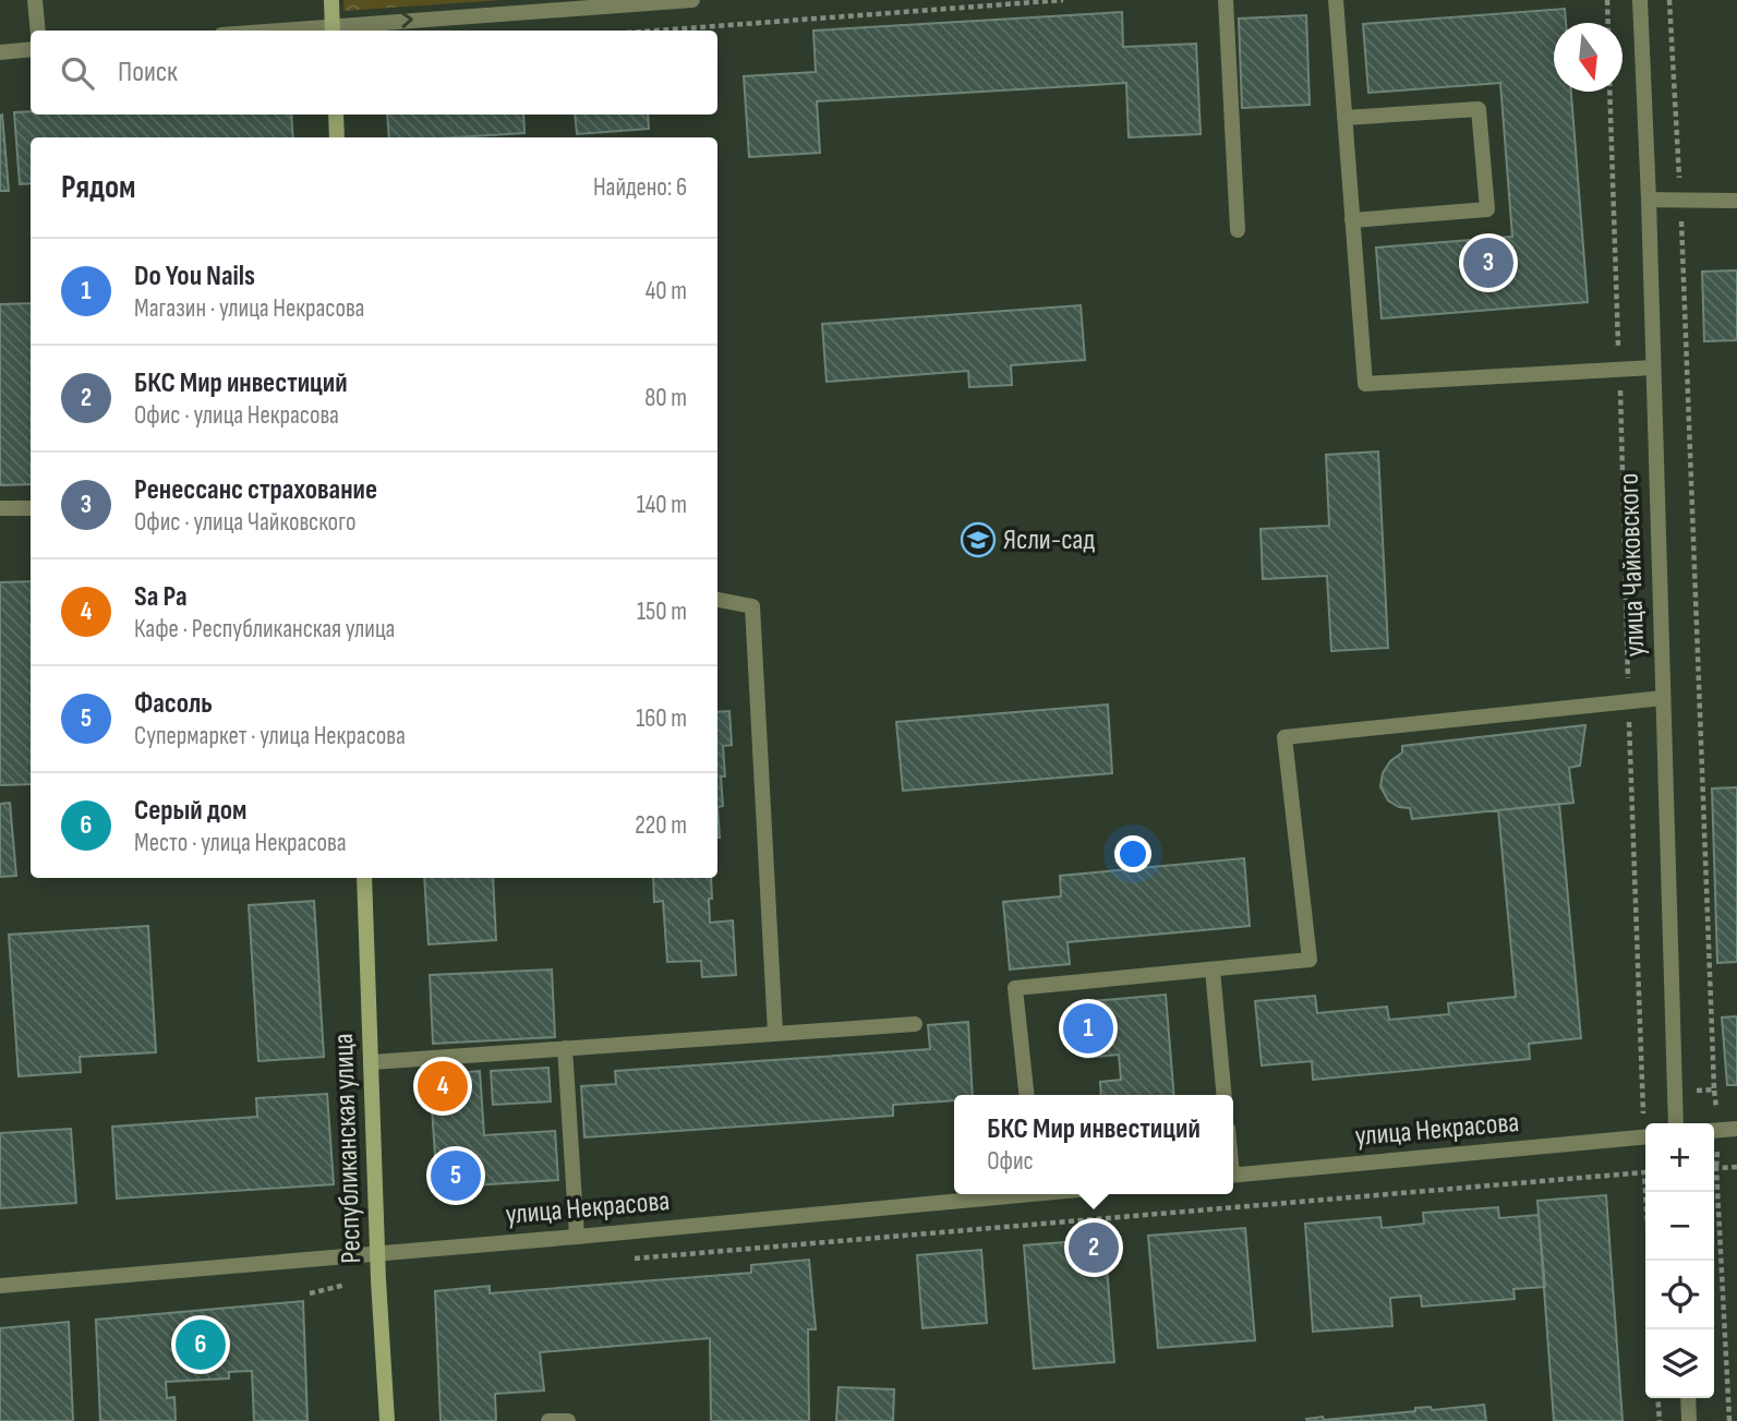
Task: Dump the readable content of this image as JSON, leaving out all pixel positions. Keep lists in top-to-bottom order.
{
  "streets": {
    "main road": ["Республиканская улица"],
    "street": ["улица Чайковского", "улица Некрасова"]
  },
  "crossings": [
    ["улица Некрасова", "Республиканская улица"]
  ],
  "places": {
    "school or university": ["Ясли-сад"]
  },
  "north": "bottom",
  "page": {
    "search": "Поиск",
    "heading": ["Рядом", "Найдено: 6"],
    "pins": [
      "3",
      "1",
      "4",
      "5",
      "2",
      "6"
    ],
    "list": [
      {
        "mark": "1",
        "name": "Do You Nails",
        "note": "Магазин · улица Некрасова",
        "value": "40 m"
      },
      {
        "mark": "2",
        "name": "БКС Мир инвестиций",
        "note": "Офис · улица Некрасова",
        "value": "80 m"
      },
      {
        "mark": "3",
        "name": "Ренессанс страхование",
        "note": "Офис · улица Чайковского",
        "value": "140 m"
      },
      {
        "mark": "4",
        "name": "Sa Pa",
        "note": "Кафе · Республиканская улица",
        "value": "150 m"
      },
      {
        "mark": "5",
        "name": "Фасоль",
        "note": "Супермаркет · улица Некрасова",
        "value": "160 m"
      },
      {
        "mark": "6",
        "name": "Серый дом",
        "note": "Место · улица Некрасова",
        "value": "220 m"
      }
    ],
    "popup": ["БКС Мир инвестиций", "Офис"],
    "map_buttons": ["+", "−"]
  }
}
